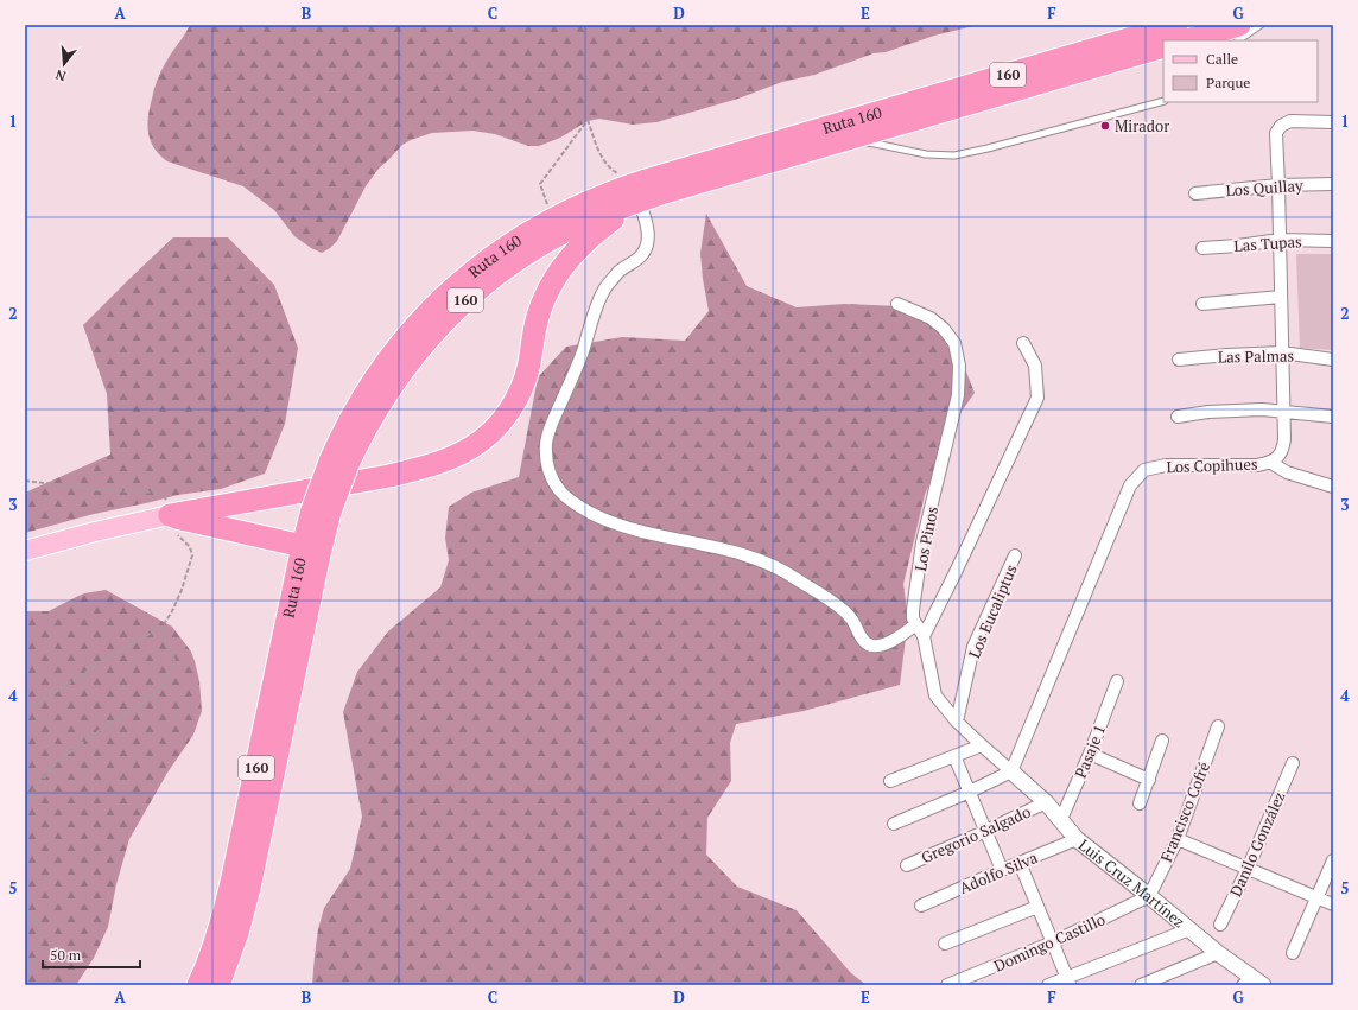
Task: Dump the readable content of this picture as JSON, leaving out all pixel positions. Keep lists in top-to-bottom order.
{
  "streets": {
    "highway": ["160", "Ruta 160"],
    "street": [
      "Los Quillay",
      "Las Tupas",
      "Las Palmas",
      "Los Copihues",
      "Los Pinos",
      "Los Eucaliptus",
      "Pasaje 1",
      "Francisco Cofré",
      "Gregorio Salgado",
      "Danilo González",
      "Adolfo Silva",
      "Luis Cruz Martínez",
      "Domingo Castillo"
    ]
  },
  "crossings": [
    ["Los Quillay", "Los Copihues"],
    ["Las Tupas", "Los Copihues"],
    ["Las Palmas", "Los Copihues"],
    ["Los Copihues", "Los Pinos"],
    ["Los Copihues", "Luis Cruz Martínez"],
    ["Los Pinos", "Los Eucaliptus"],
    ["Los Pinos", "Luis Cruz Martínez"],
    ["Pasaje 1", "Luis Cruz Martínez"],
    ["Francisco Cofré", "Luis Cruz Martínez"],
    ["Francisco Cofré", "Domingo Castillo"],
    ["Gregorio Salgado", "Luis Cruz Martínez"],
    ["Adolfo Silva", "Luis Cruz Martínez"],
    ["Luis Cruz Martínez", "Domingo Castillo"]
  ],
  "places": ["Mirador"],
  "legend": ["Calle", "Parque"],
  "scale_bar": "50 m",
  "north": "bottom",
  "grid": {
    "columns": [
      "A",
      "B",
      "C",
      "D",
      "E",
      "F",
      "G"
    ],
    "rows": [
      "1",
      "2",
      "3",
      "4",
      "5"
    ]
  }
}
